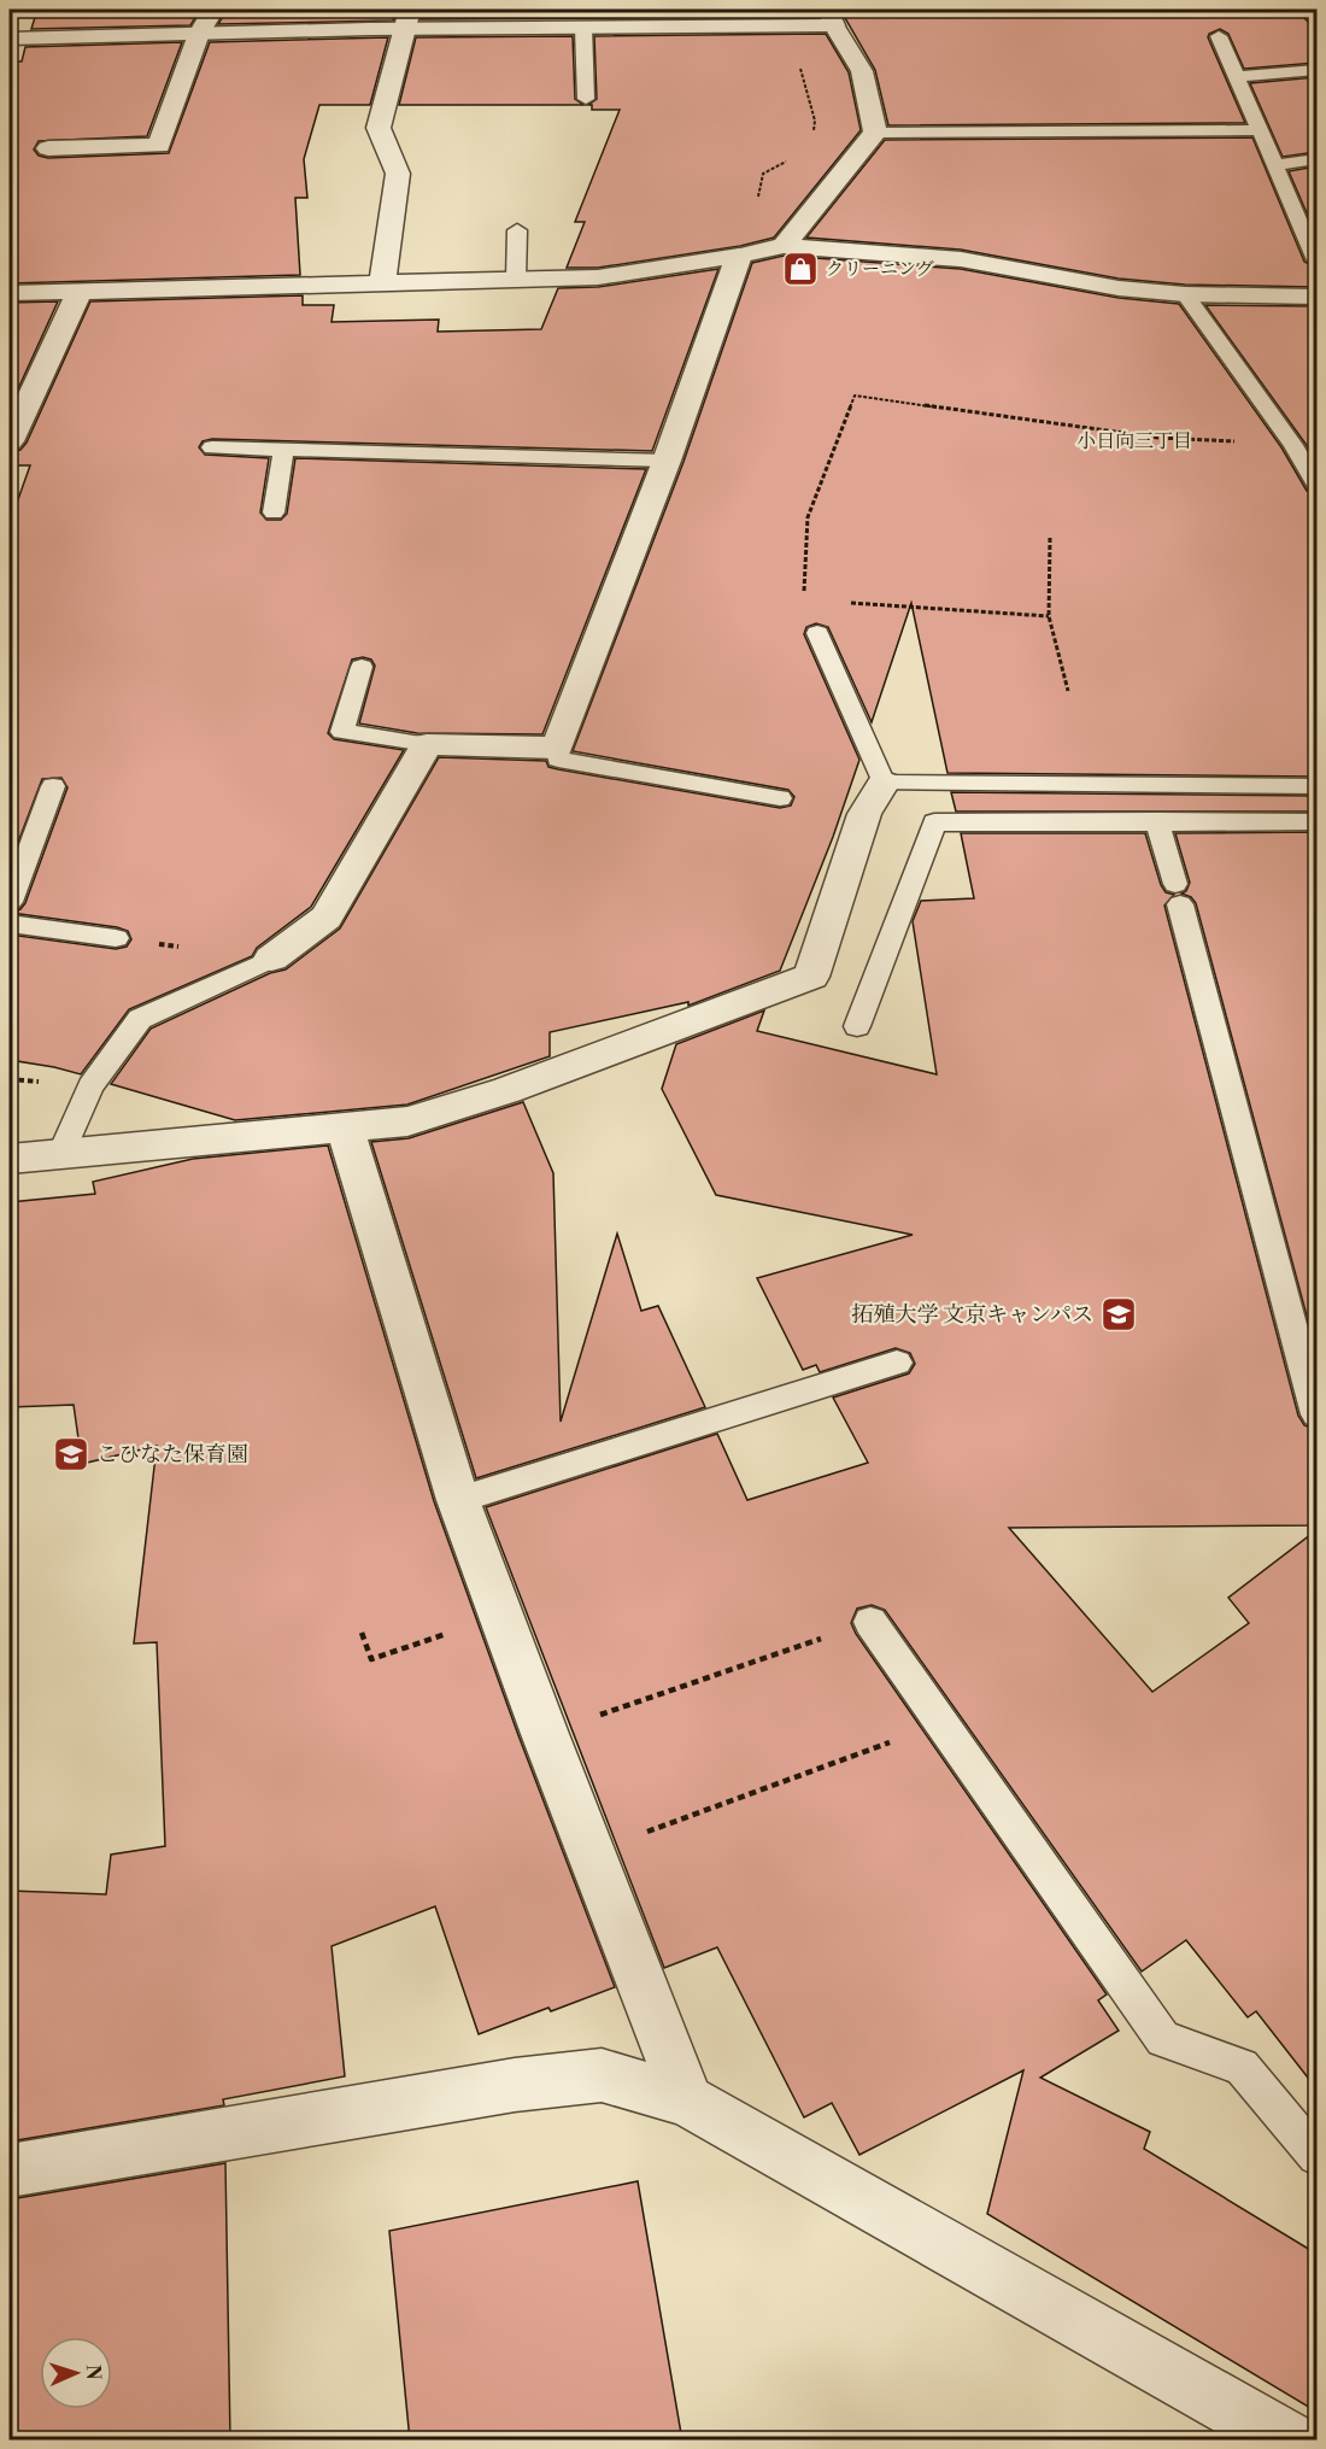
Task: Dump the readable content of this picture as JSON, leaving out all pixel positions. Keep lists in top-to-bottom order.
{
  "districts": ["小日向三丁目"],
  "places": {
    "shop": ["クリーニング"],
    "school or university": ["拓殖大学 文京キャンパス", "こひなた保育園"]
  },
  "north": "right"
}
